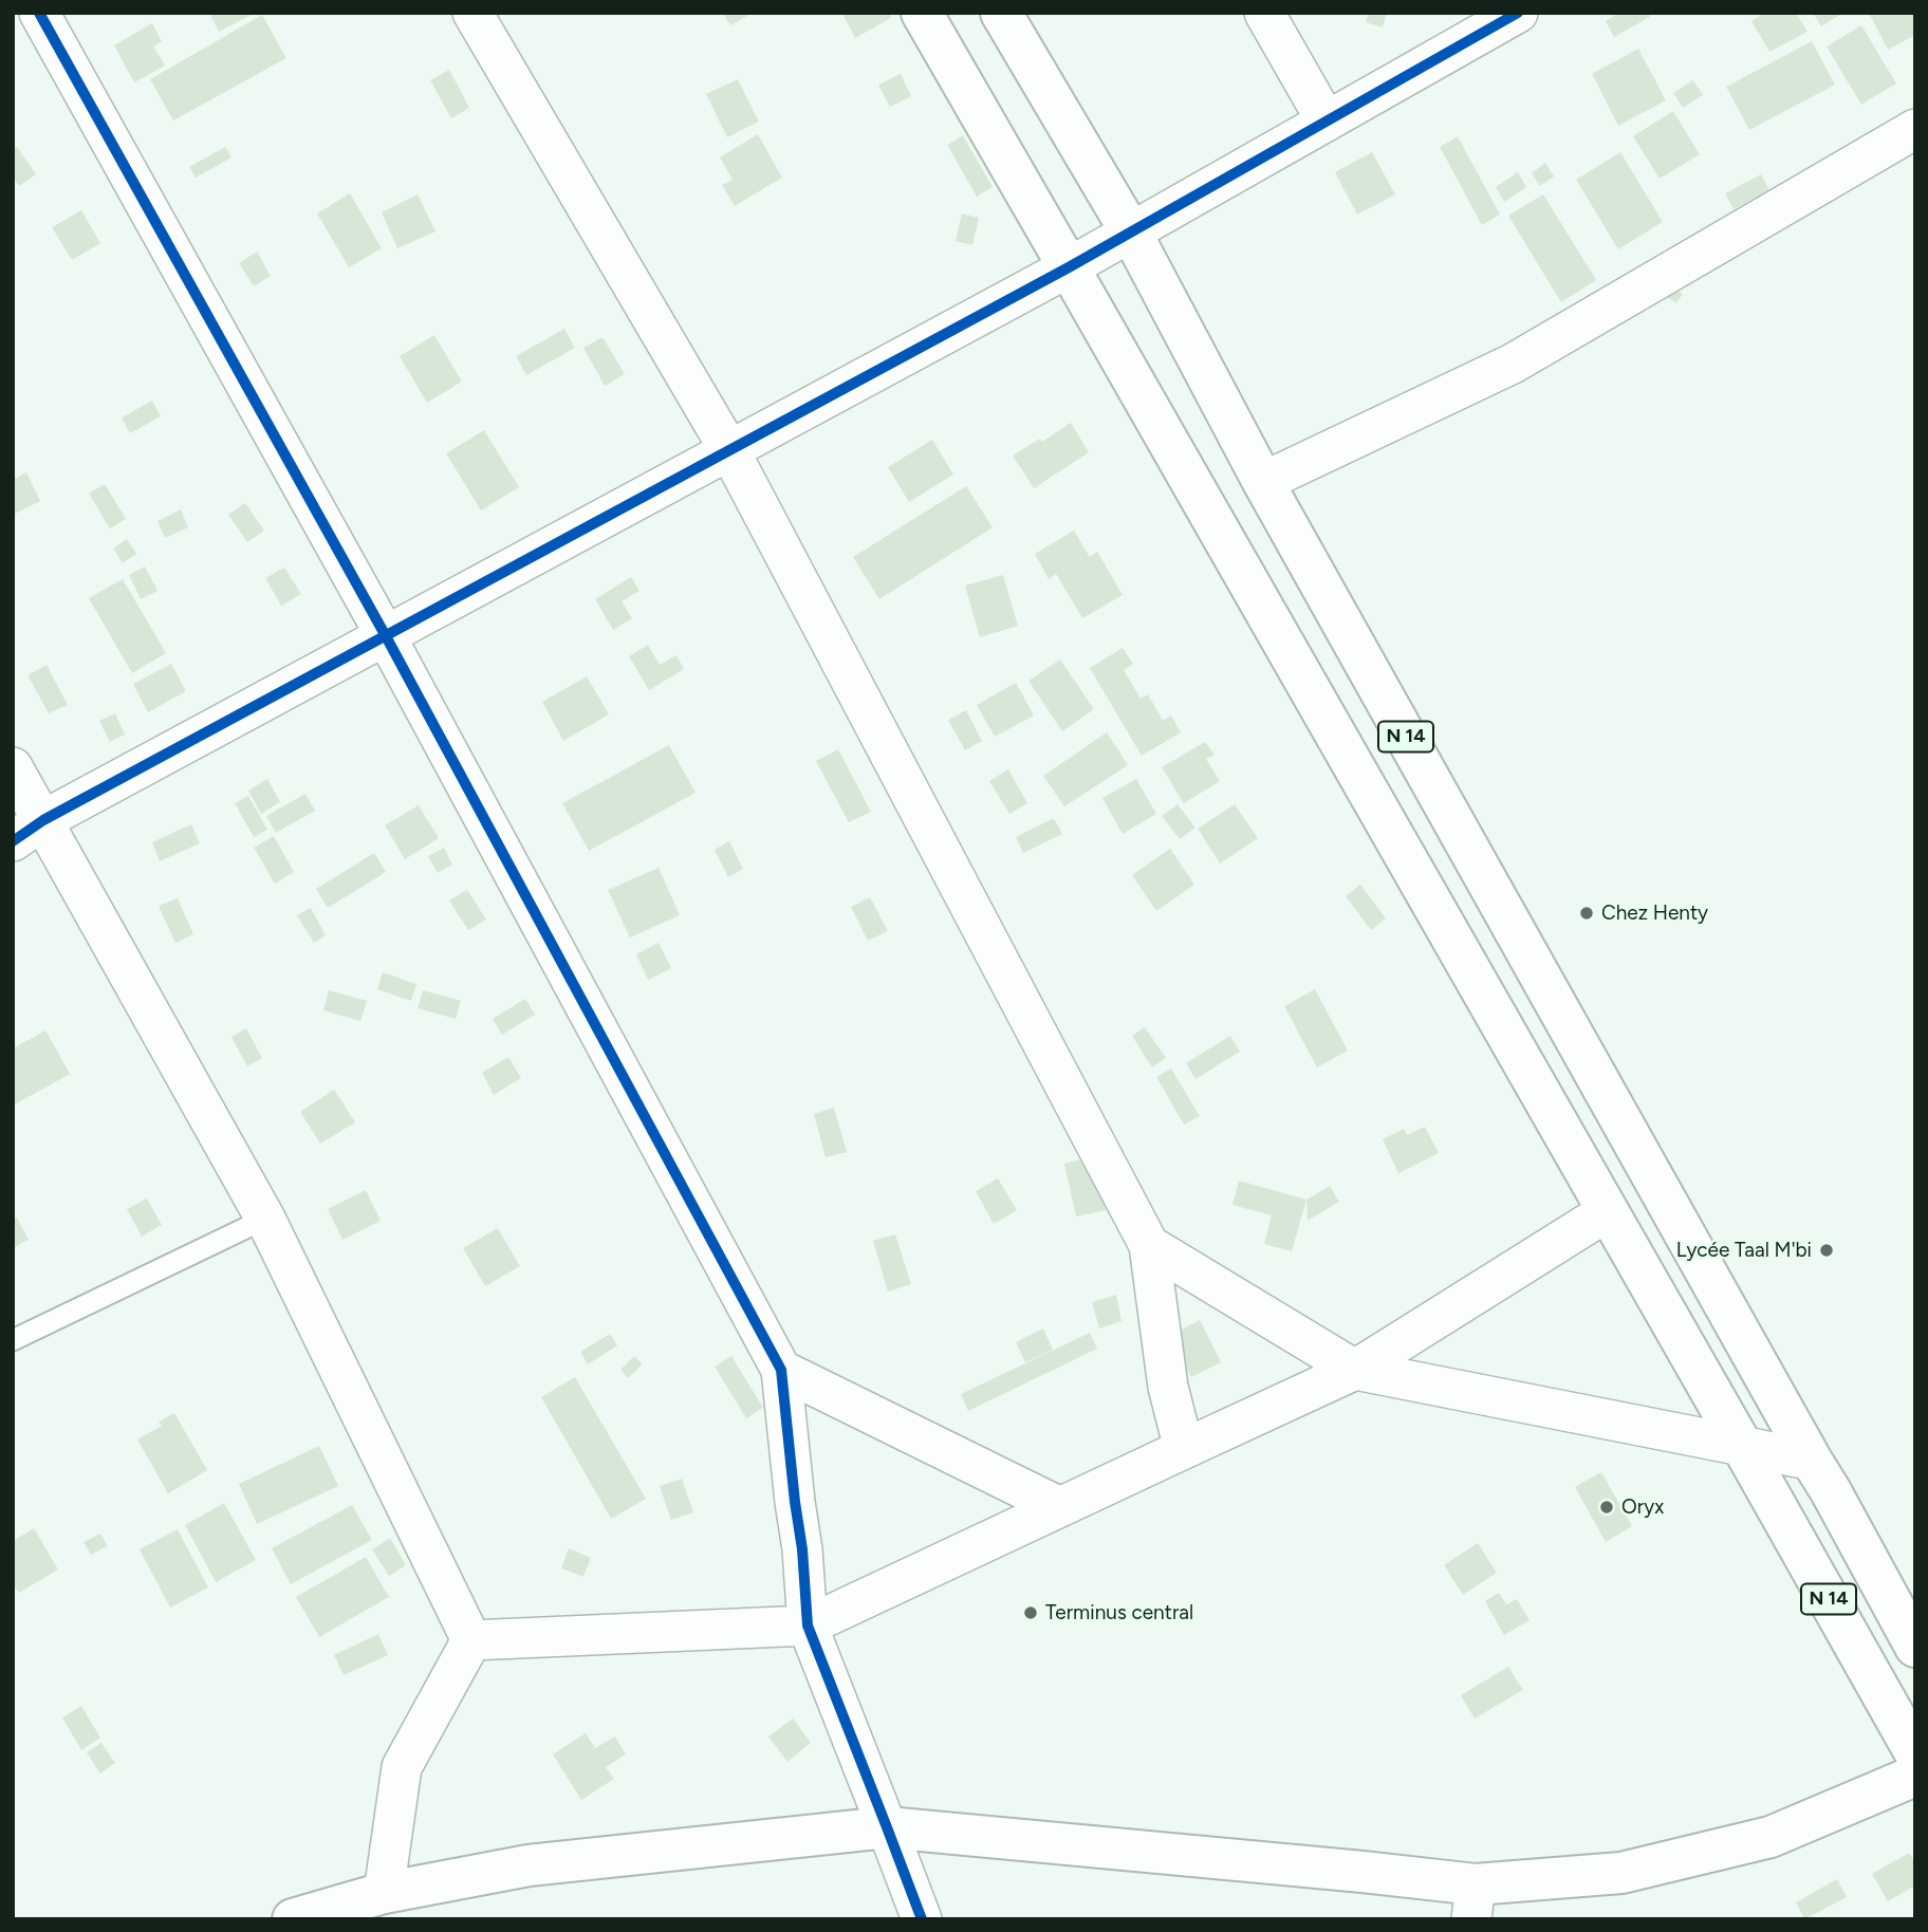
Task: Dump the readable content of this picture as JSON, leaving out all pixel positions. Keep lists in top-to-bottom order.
{
  "streets": {
    "main road": ["N 14"]
  },
  "places": [
    "Chez Henty",
    "Lycée Taal M'bi",
    "Oryx",
    "Terminus central"
  ]
}
